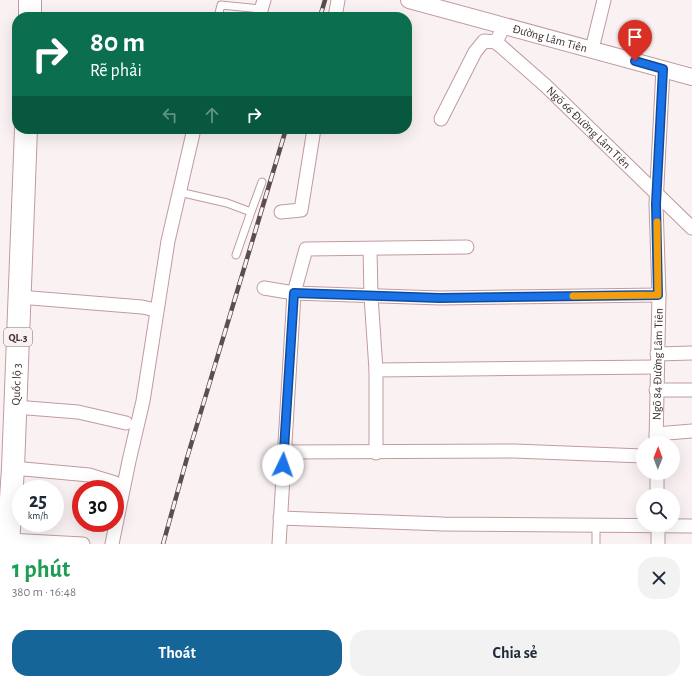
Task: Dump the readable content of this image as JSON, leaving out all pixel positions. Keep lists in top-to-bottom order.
{
  "streets": {
    "highway": ["QL.3", "Quốc lộ 3"],
    "street": ["Đường Lâm Tiên", "Ngõ 66 Đường Lâm Tiên", "Ngõ 84 Đường Lâm Tiên"]
  },
  "crossings": [
    ["Đường Lâm Tiên", "Ngõ 84 Đường Lâm Tiên"],
    ["Ngõ 66 Đường Lâm Tiên", "Ngõ 84 Đường Lâm Tiên"]
  ],
  "north": "top",
  "page": {
    "turn": ["80 m", "Rẽ phải"],
    "speed": "25 km/h",
    "limit": "30",
    "heading": ["1 phút", "380 m · 16:48"],
    "buttons": ["Thoát", "Chia sẻ"]
  }
}
